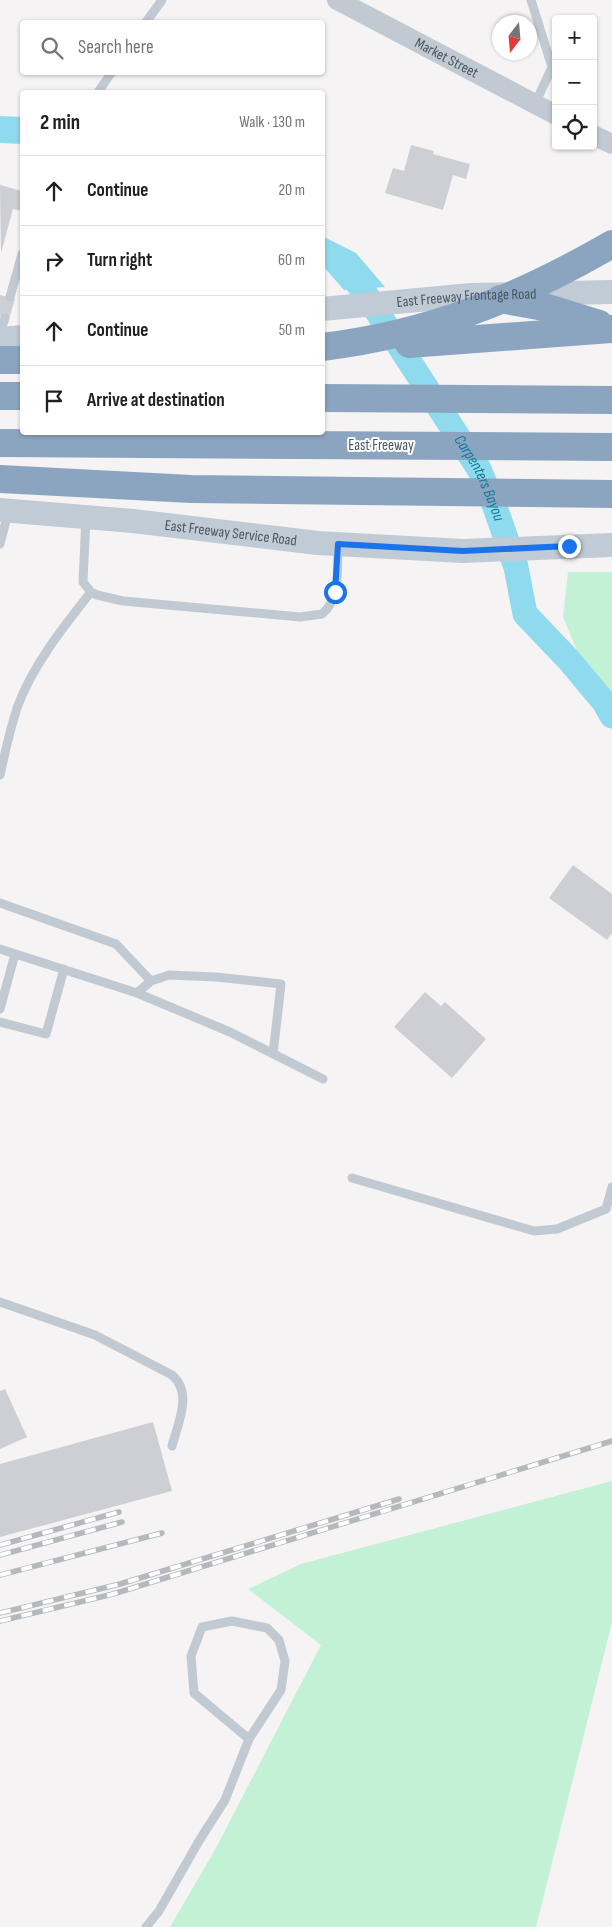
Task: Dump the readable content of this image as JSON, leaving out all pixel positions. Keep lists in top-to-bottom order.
{
  "streets": {
    "highway": ["East Freeway"],
    "main road": ["East Freeway Frontage Road", "East Freeway Service Road"],
    "street": ["Market Street"]
  },
  "water": ["Carpenters Bayou"],
  "north": "bottom",
  "page": {
    "map_buttons": ["+", "−"],
    "search": "Search here",
    "heading": ["2 min", "Walk · 130 m"],
    "list": [
      ["Continue", "20 m"],
      ["Turn right", "60 m"],
      ["Continue", "50 m"],
      "Arrive at destination"
    ]
  }
}
